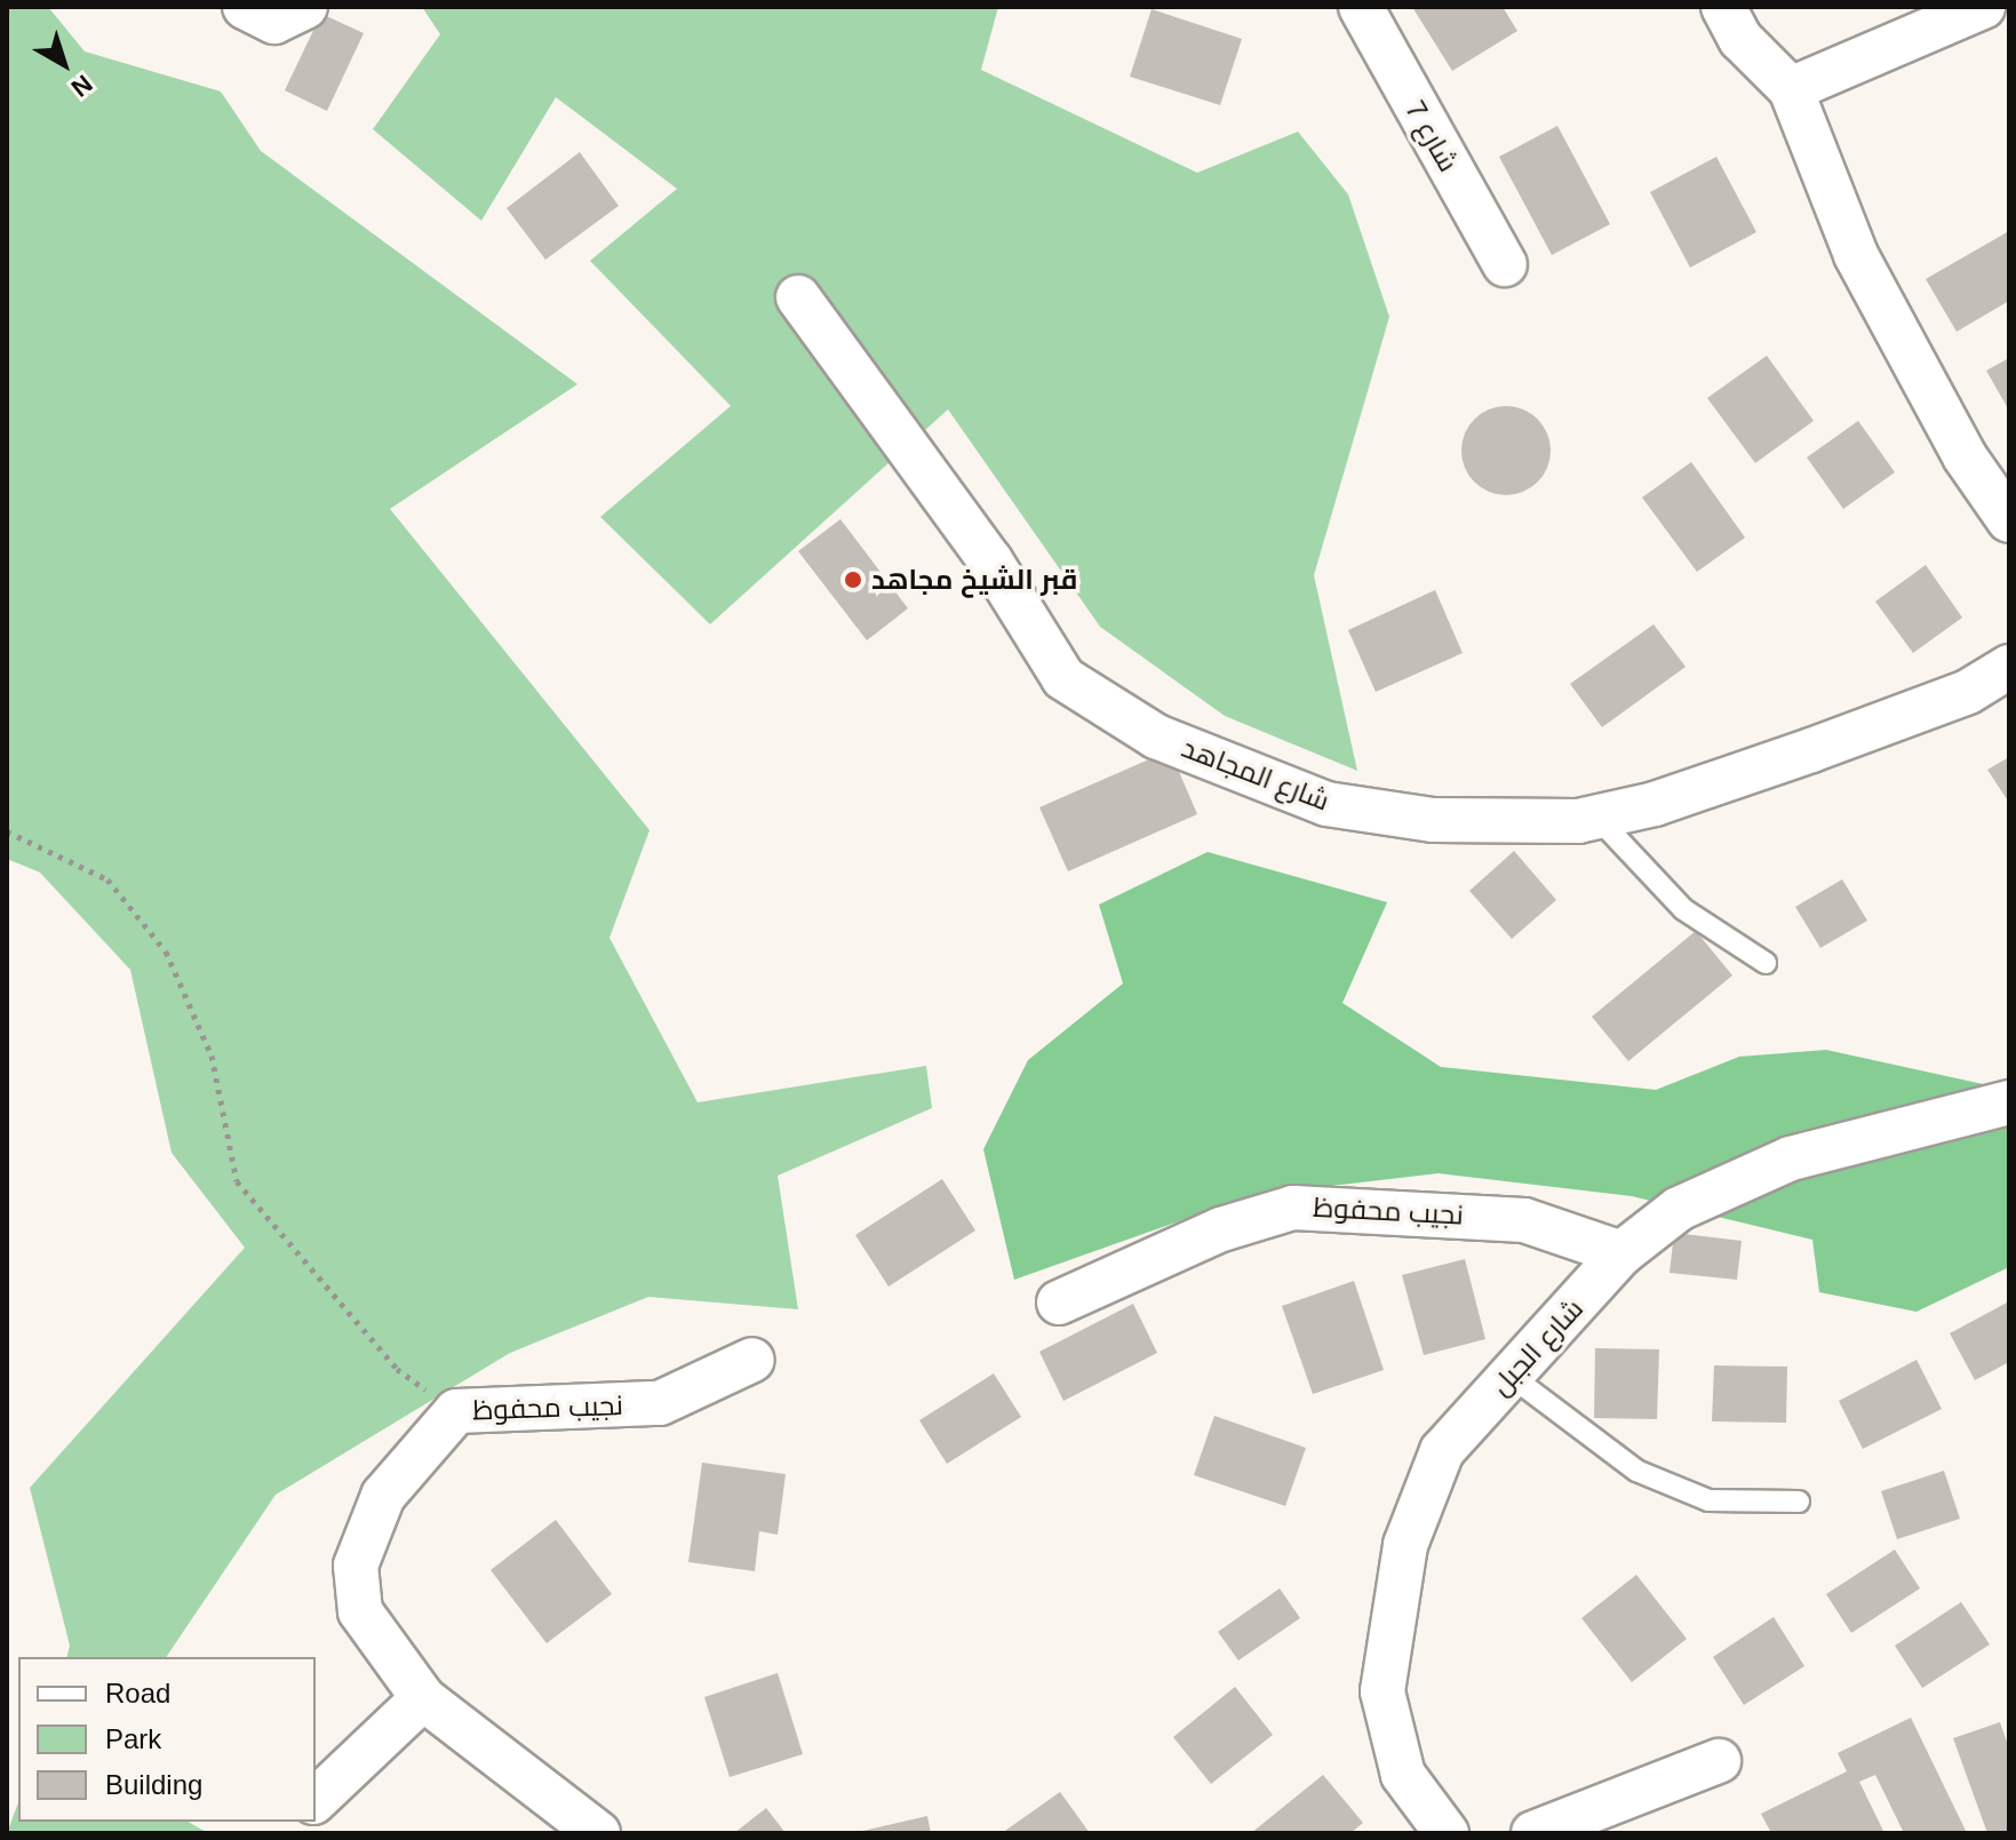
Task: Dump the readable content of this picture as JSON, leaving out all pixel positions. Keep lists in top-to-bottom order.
{
  "streets": {
    "street": [
      "شارع 7",
      "شارع المجاهد",
      "نجيب محفوظ",
      "شارع الجبل"
    ]
  },
  "crossings": [
    ["نجيب محفوظ", "شارع الجبل"]
  ],
  "places": ["قبر الشيخ مجاهد"],
  "legend": ["Road", "Park", "Building"],
  "north": "bottom right"
}
